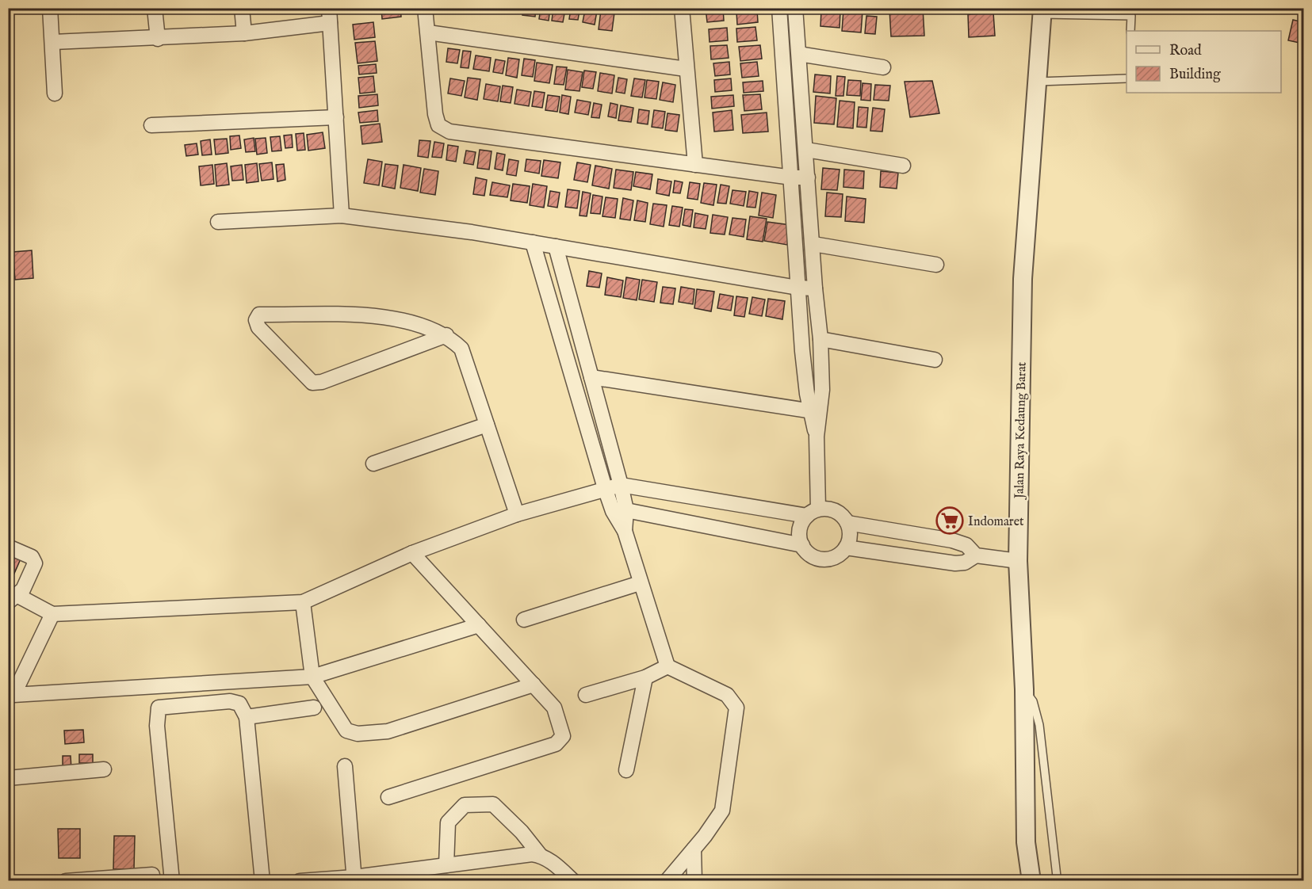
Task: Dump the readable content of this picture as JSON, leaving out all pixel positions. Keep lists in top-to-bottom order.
{
  "streets": {
    "street": ["Jalan Raya Kedaung Barat"]
  },
  "places": {
    "supermarket": ["Indomaret"]
  },
  "legend": ["Road", "Building"]
}
